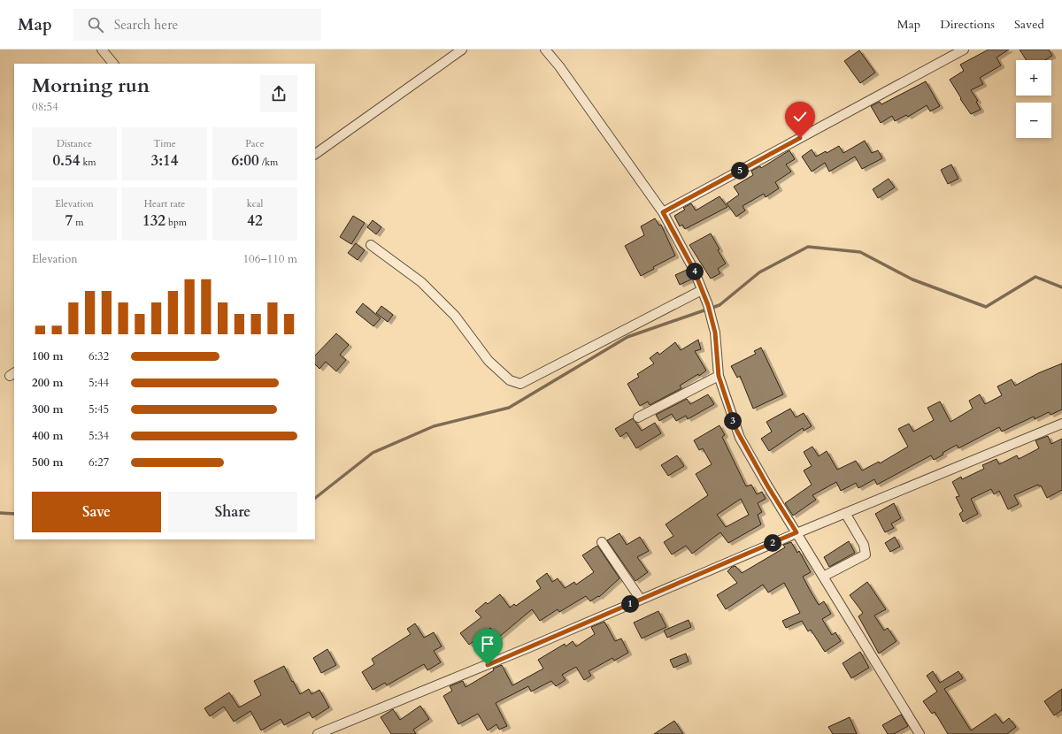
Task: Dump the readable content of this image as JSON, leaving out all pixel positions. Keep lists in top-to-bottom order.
{
  "page": {
    "header": "Map",
    "search": "Search here",
    "nav": ["Map", "Directions", "Saved"],
    "map_buttons": ["+", "−"],
    "heading": ["Morning run", "08:54"],
    "stats": [
      ["Distance", "0.54 km"],
      ["Time", "3:14"],
      ["Pace", "6:00 /km"],
      ["Elevation", "7 m"],
      ["Heart rate", "132 bpm"],
      ["kcal", "42"]
    ],
    "pins": [
      "5",
      "4",
      "3",
      "2",
      "1"
    ],
    "chart": ["Elevation", "106–110 m"],
    "list": [
      {
        "name": "100 m",
        "note": "6:32"
      },
      {
        "name": "200 m",
        "note": "5:44"
      },
      {
        "name": "300 m",
        "note": "5:45"
      },
      {
        "name": "400 m",
        "note": "5:34"
      },
      {
        "name": "500 m",
        "note": "6:27"
      }
    ],
    "buttons": ["Save", "Share"]
  }
}
